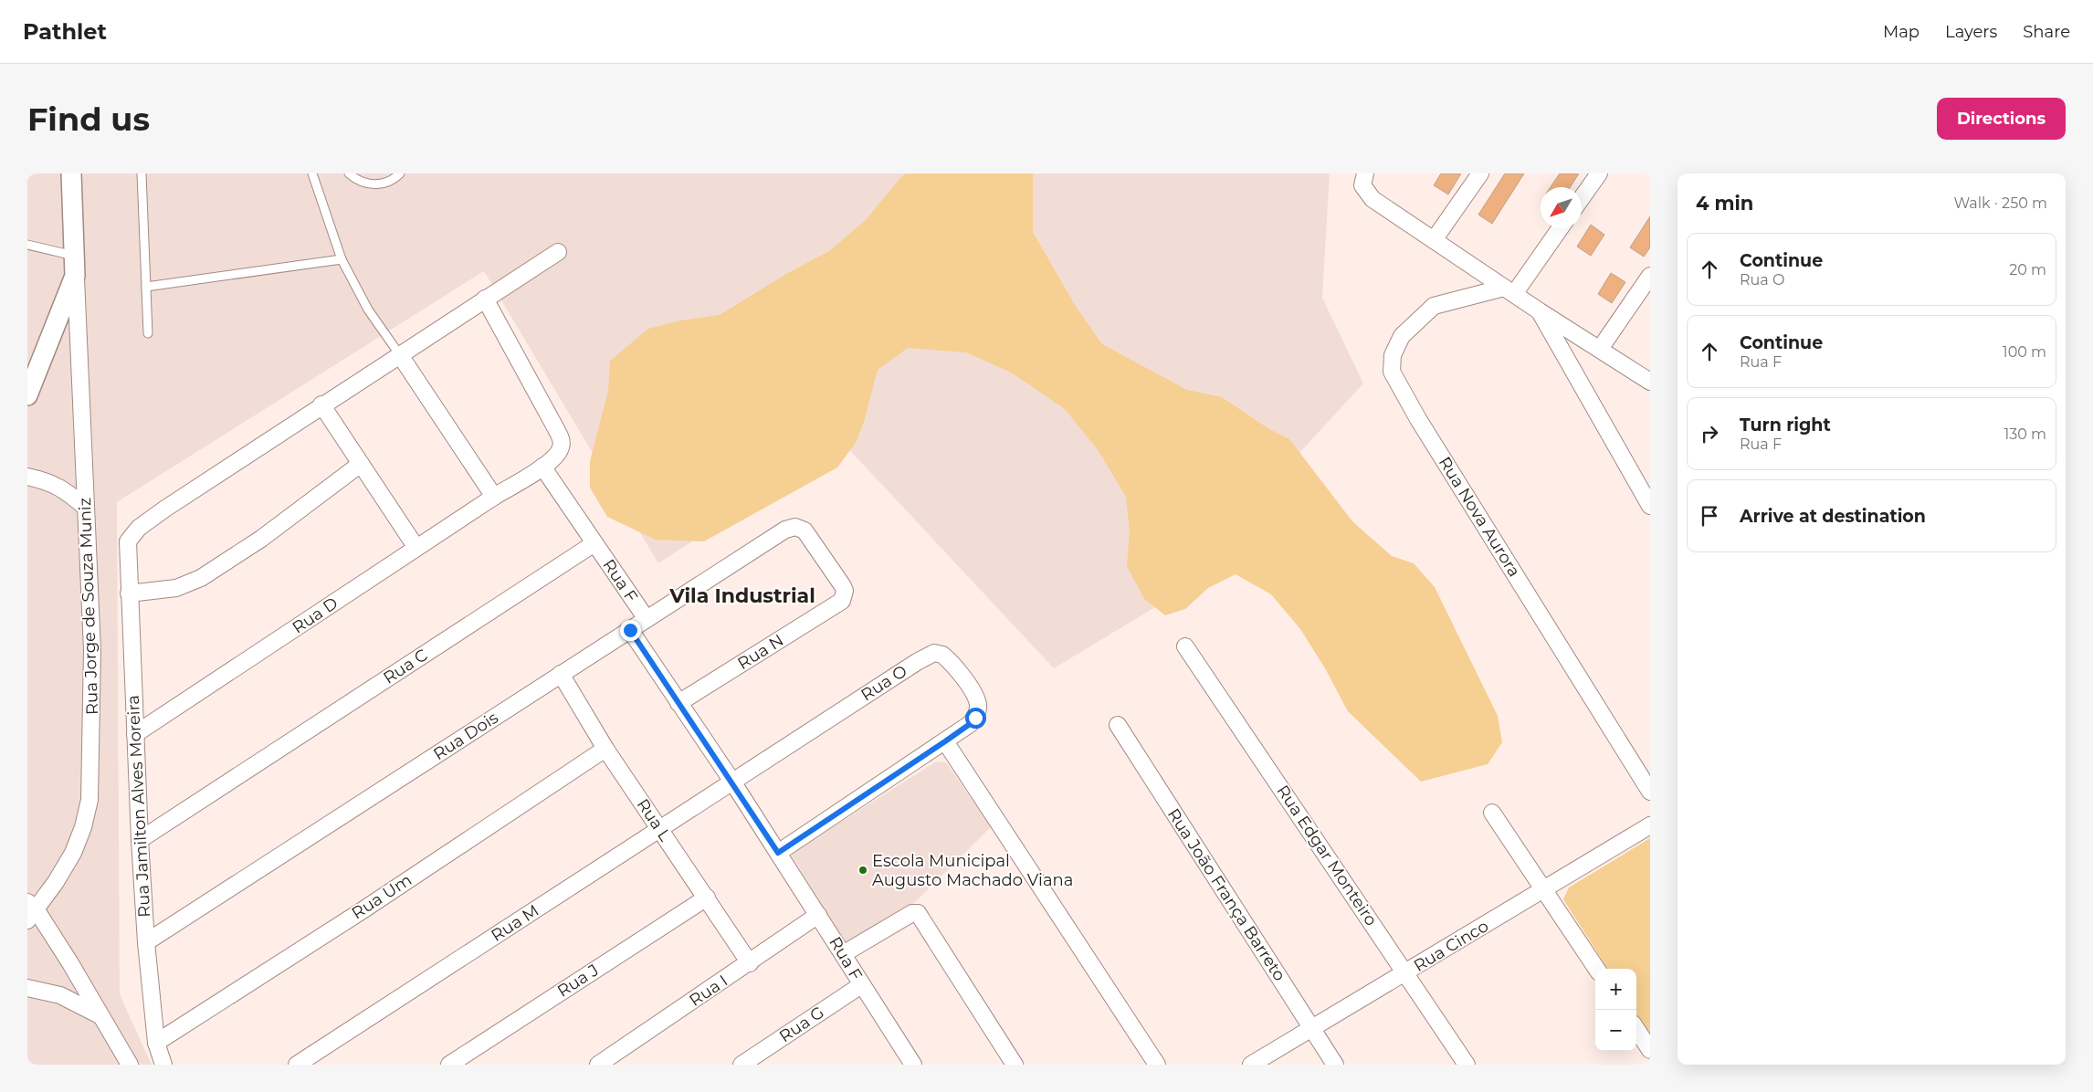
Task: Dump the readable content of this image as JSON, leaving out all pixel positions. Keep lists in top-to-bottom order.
{
  "streets": {
    "street": [
      "Rua Nova Aurora",
      "Rua F",
      "Rua Jorge de Souza Muniz",
      "Rua D",
      "Rua N",
      "Rua C",
      "Rua O",
      "Rua Dois",
      "Rua Jamilton Alves Moreira",
      "Rua L",
      "Rua Edgar Monteiro",
      "Rua João França Barreto",
      "Rua Um",
      "Rua M",
      "Rua Cinco",
      "Rua J",
      "Rua I",
      "Rua G"
    ]
  },
  "crossings": [
    ["Rua F", "Rua N"],
    ["Rua F", "Rua C"],
    ["Rua F", "Rua O"],
    ["Rua F", "Rua Dois"],
    ["Rua F", "Rua M"],
    ["Rua F", "Rua I"],
    ["Rua F", "Rua G"],
    ["Rua D", "Rua Jamilton Alves Moreira"],
    ["Rua N", "Rua Dois"],
    ["Rua C", "Rua Jamilton Alves Moreira"],
    ["Rua O", "Rua M"],
    ["Rua Dois", "Rua Jamilton Alves Moreira"],
    ["Rua Dois", "Rua L"],
    ["Rua Jamilton Alves Moreira", "Rua Um"],
    ["Rua L", "Rua Um"],
    ["Rua L", "Rua M"],
    ["Rua L", "Rua J"],
    ["Rua L", "Rua I"],
    ["Rua Edgar Monteiro", "Rua Cinco"],
    ["Rua João França Barreto", "Rua Cinco"]
  ],
  "districts": ["Vila Industrial"],
  "places": ["Escola Municipal Augusto Machado Viana"],
  "north": "bottom left",
  "page": {
    "header": "Pathlet",
    "nav": ["Map", "Layers", "Share"],
    "buttons": "Directions",
    "title": "Find us",
    "heading": ["4 min", "Walk · 250 m"],
    "list": [
      ["Continue", "Rua O", "20 m"],
      ["Continue", "Rua F", "100 m"],
      ["Turn right", "Rua F", "130 m"],
      "Arrive at destination"
    ],
    "map_buttons": ["+", "−"]
  }
}
